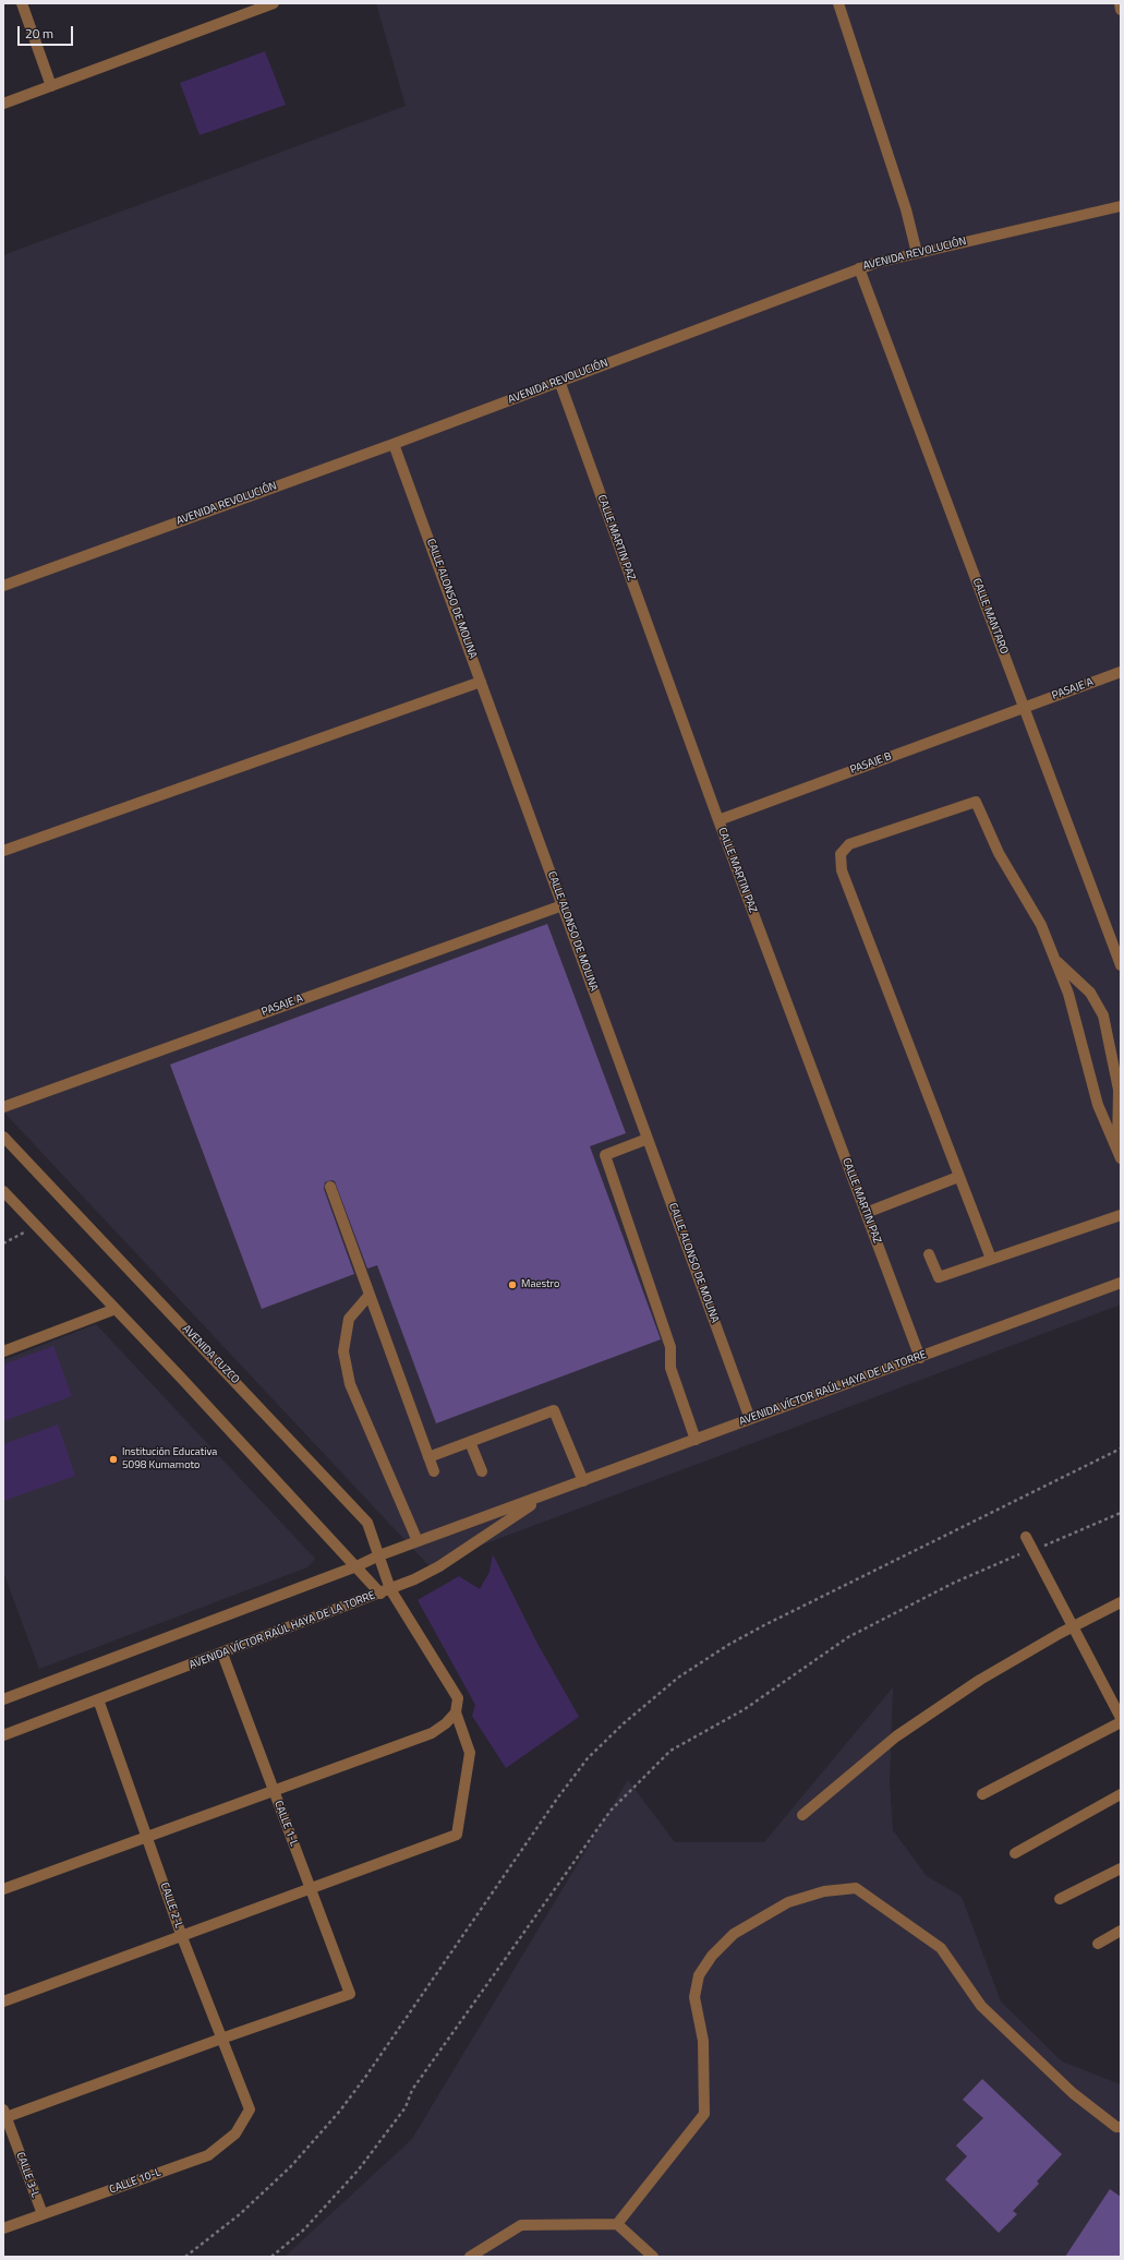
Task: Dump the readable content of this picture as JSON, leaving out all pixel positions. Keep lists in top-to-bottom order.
{
  "streets": {
    "street": [
      "AVENIDA REVOLUCIÓN",
      "CALLE MARTIN PAZ",
      "CALLE ALONSO DE MOLINA",
      "CALLE MANTARO",
      "PASAJE A",
      "PASAJE B",
      "AVENIDA CUZCO",
      "AVENIDA VÍCTOR RAÚL HAYA DE LA TORRE",
      "CALLE 1-L",
      "CALLE 2-L",
      "CALLE 3-L",
      "CALLE 10-L"
    ]
  },
  "crossings": [
    ["AVENIDA REVOLUCIÓN", "CALLE MARTIN PAZ"],
    ["AVENIDA REVOLUCIÓN", "CALLE ALONSO DE MOLINA"],
    ["AVENIDA REVOLUCIÓN", "CALLE MANTARO"],
    ["CALLE MARTIN PAZ", "PASAJE B"],
    ["CALLE MARTIN PAZ", "AVENIDA VÍCTOR RAÚL HAYA DE LA TORRE"],
    ["CALLE ALONSO DE MOLINA", "PASAJE A"],
    ["CALLE ALONSO DE MOLINA", "AVENIDA VÍCTOR RAÚL HAYA DE LA TORRE"],
    ["CALLE MANTARO", "PASAJE A"],
    ["CALLE MANTARO", "PASAJE B"],
    ["PASAJE A", "PASAJE B"],
    ["AVENIDA CUZCO", "AVENIDA VÍCTOR RAÚL HAYA DE LA TORRE"],
    ["AVENIDA CUZCO", "CALLE 1-L"],
    ["AVENIDA VÍCTOR RAÚL HAYA DE LA TORRE", "CALLE 1-L"],
    ["AVENIDA VÍCTOR RAÚL HAYA DE LA TORRE", "CALLE 2-L"],
    ["CALLE 1-L", "CALLE 2-L"],
    ["CALLE 2-L", "CALLE 10-L"],
    ["CALLE 3-L", "CALLE 10-L"]
  ],
  "places": ["Maestro", "Institución Educativa 5098 Kumamoto"],
  "scale_bar": "20 m"
}
